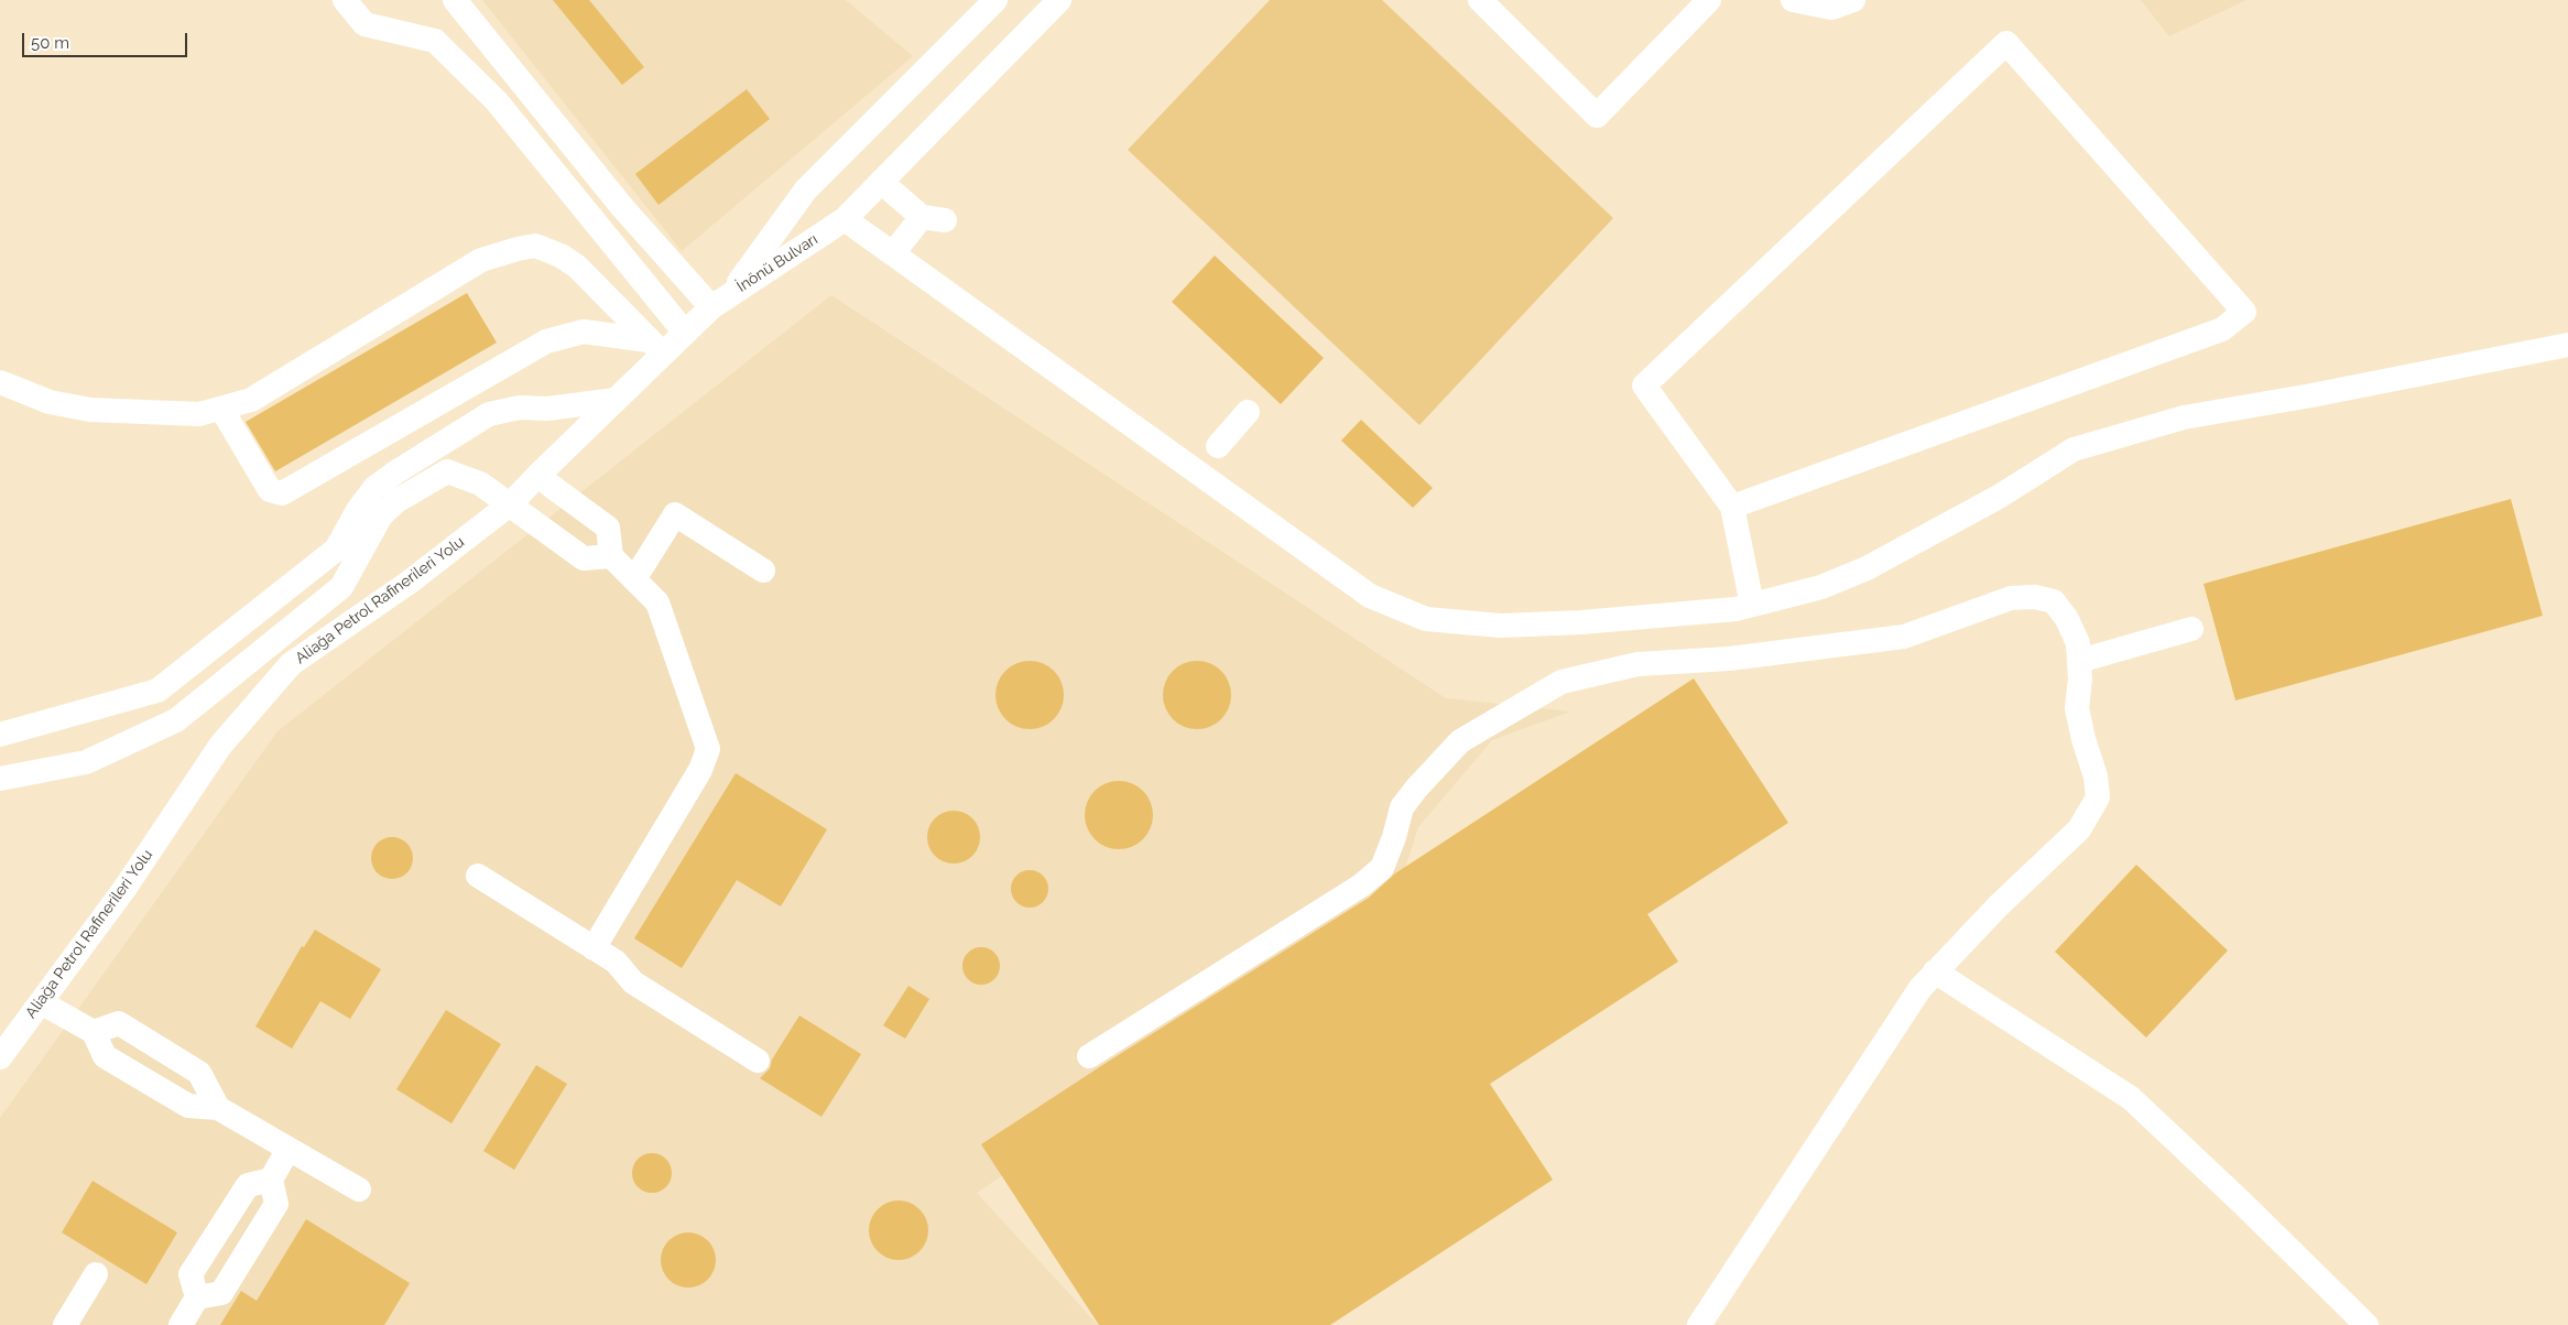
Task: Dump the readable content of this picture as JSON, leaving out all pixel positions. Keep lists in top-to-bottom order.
{
  "streets": {
    "street": ["İnönü Bulvarı", "Aliağa Petrol Rafinerileri Yolu"]
  },
  "crossings": [
    ["İnönü Bulvarı", "Aliağa Petrol Rafinerileri Yolu"]
  ],
  "scale_bar": "50 m"
}
